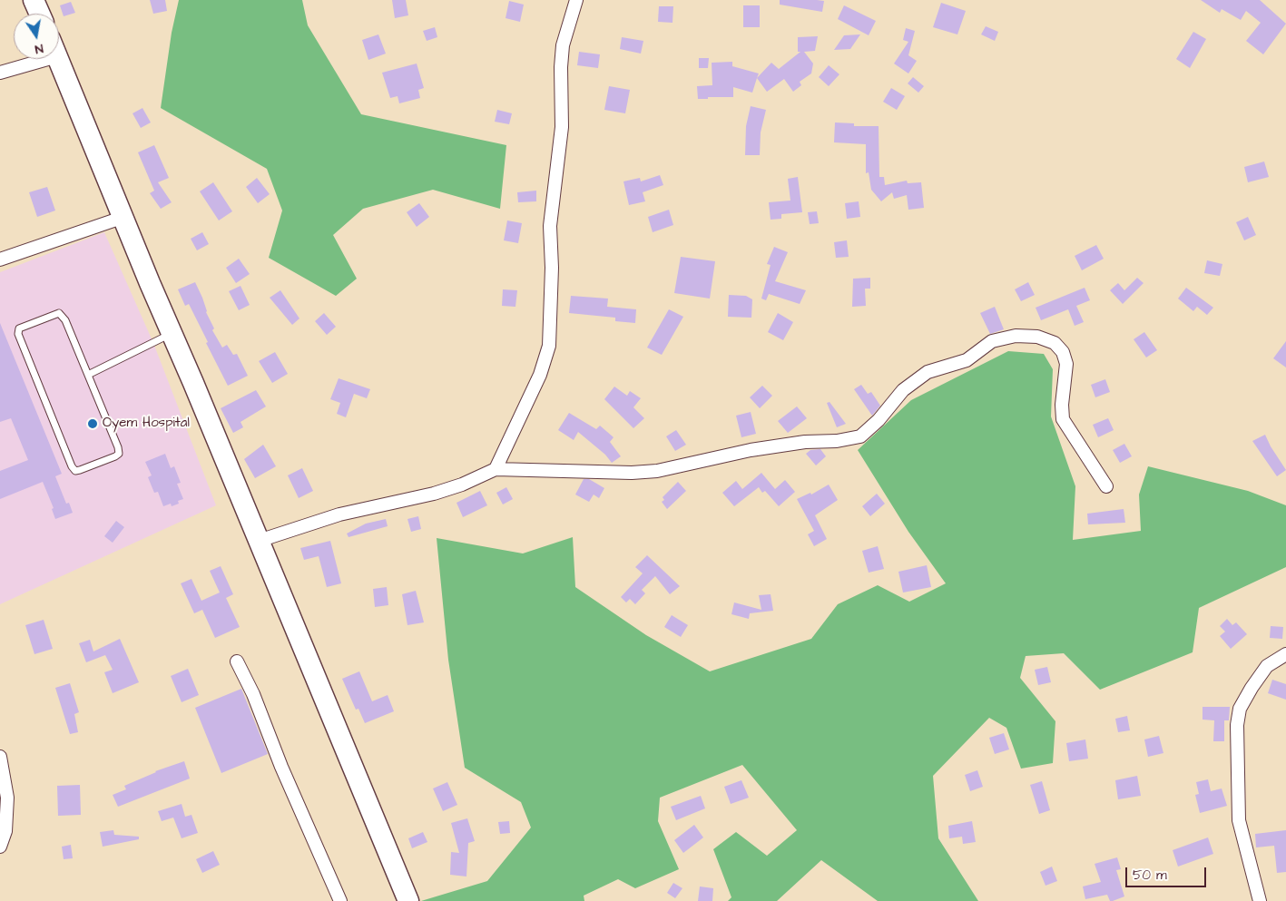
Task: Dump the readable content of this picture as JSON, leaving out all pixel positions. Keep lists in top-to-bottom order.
{
  "places": ["Oyem Hospital"],
  "scale_bar": "50 m",
  "north": "bottom"
}
